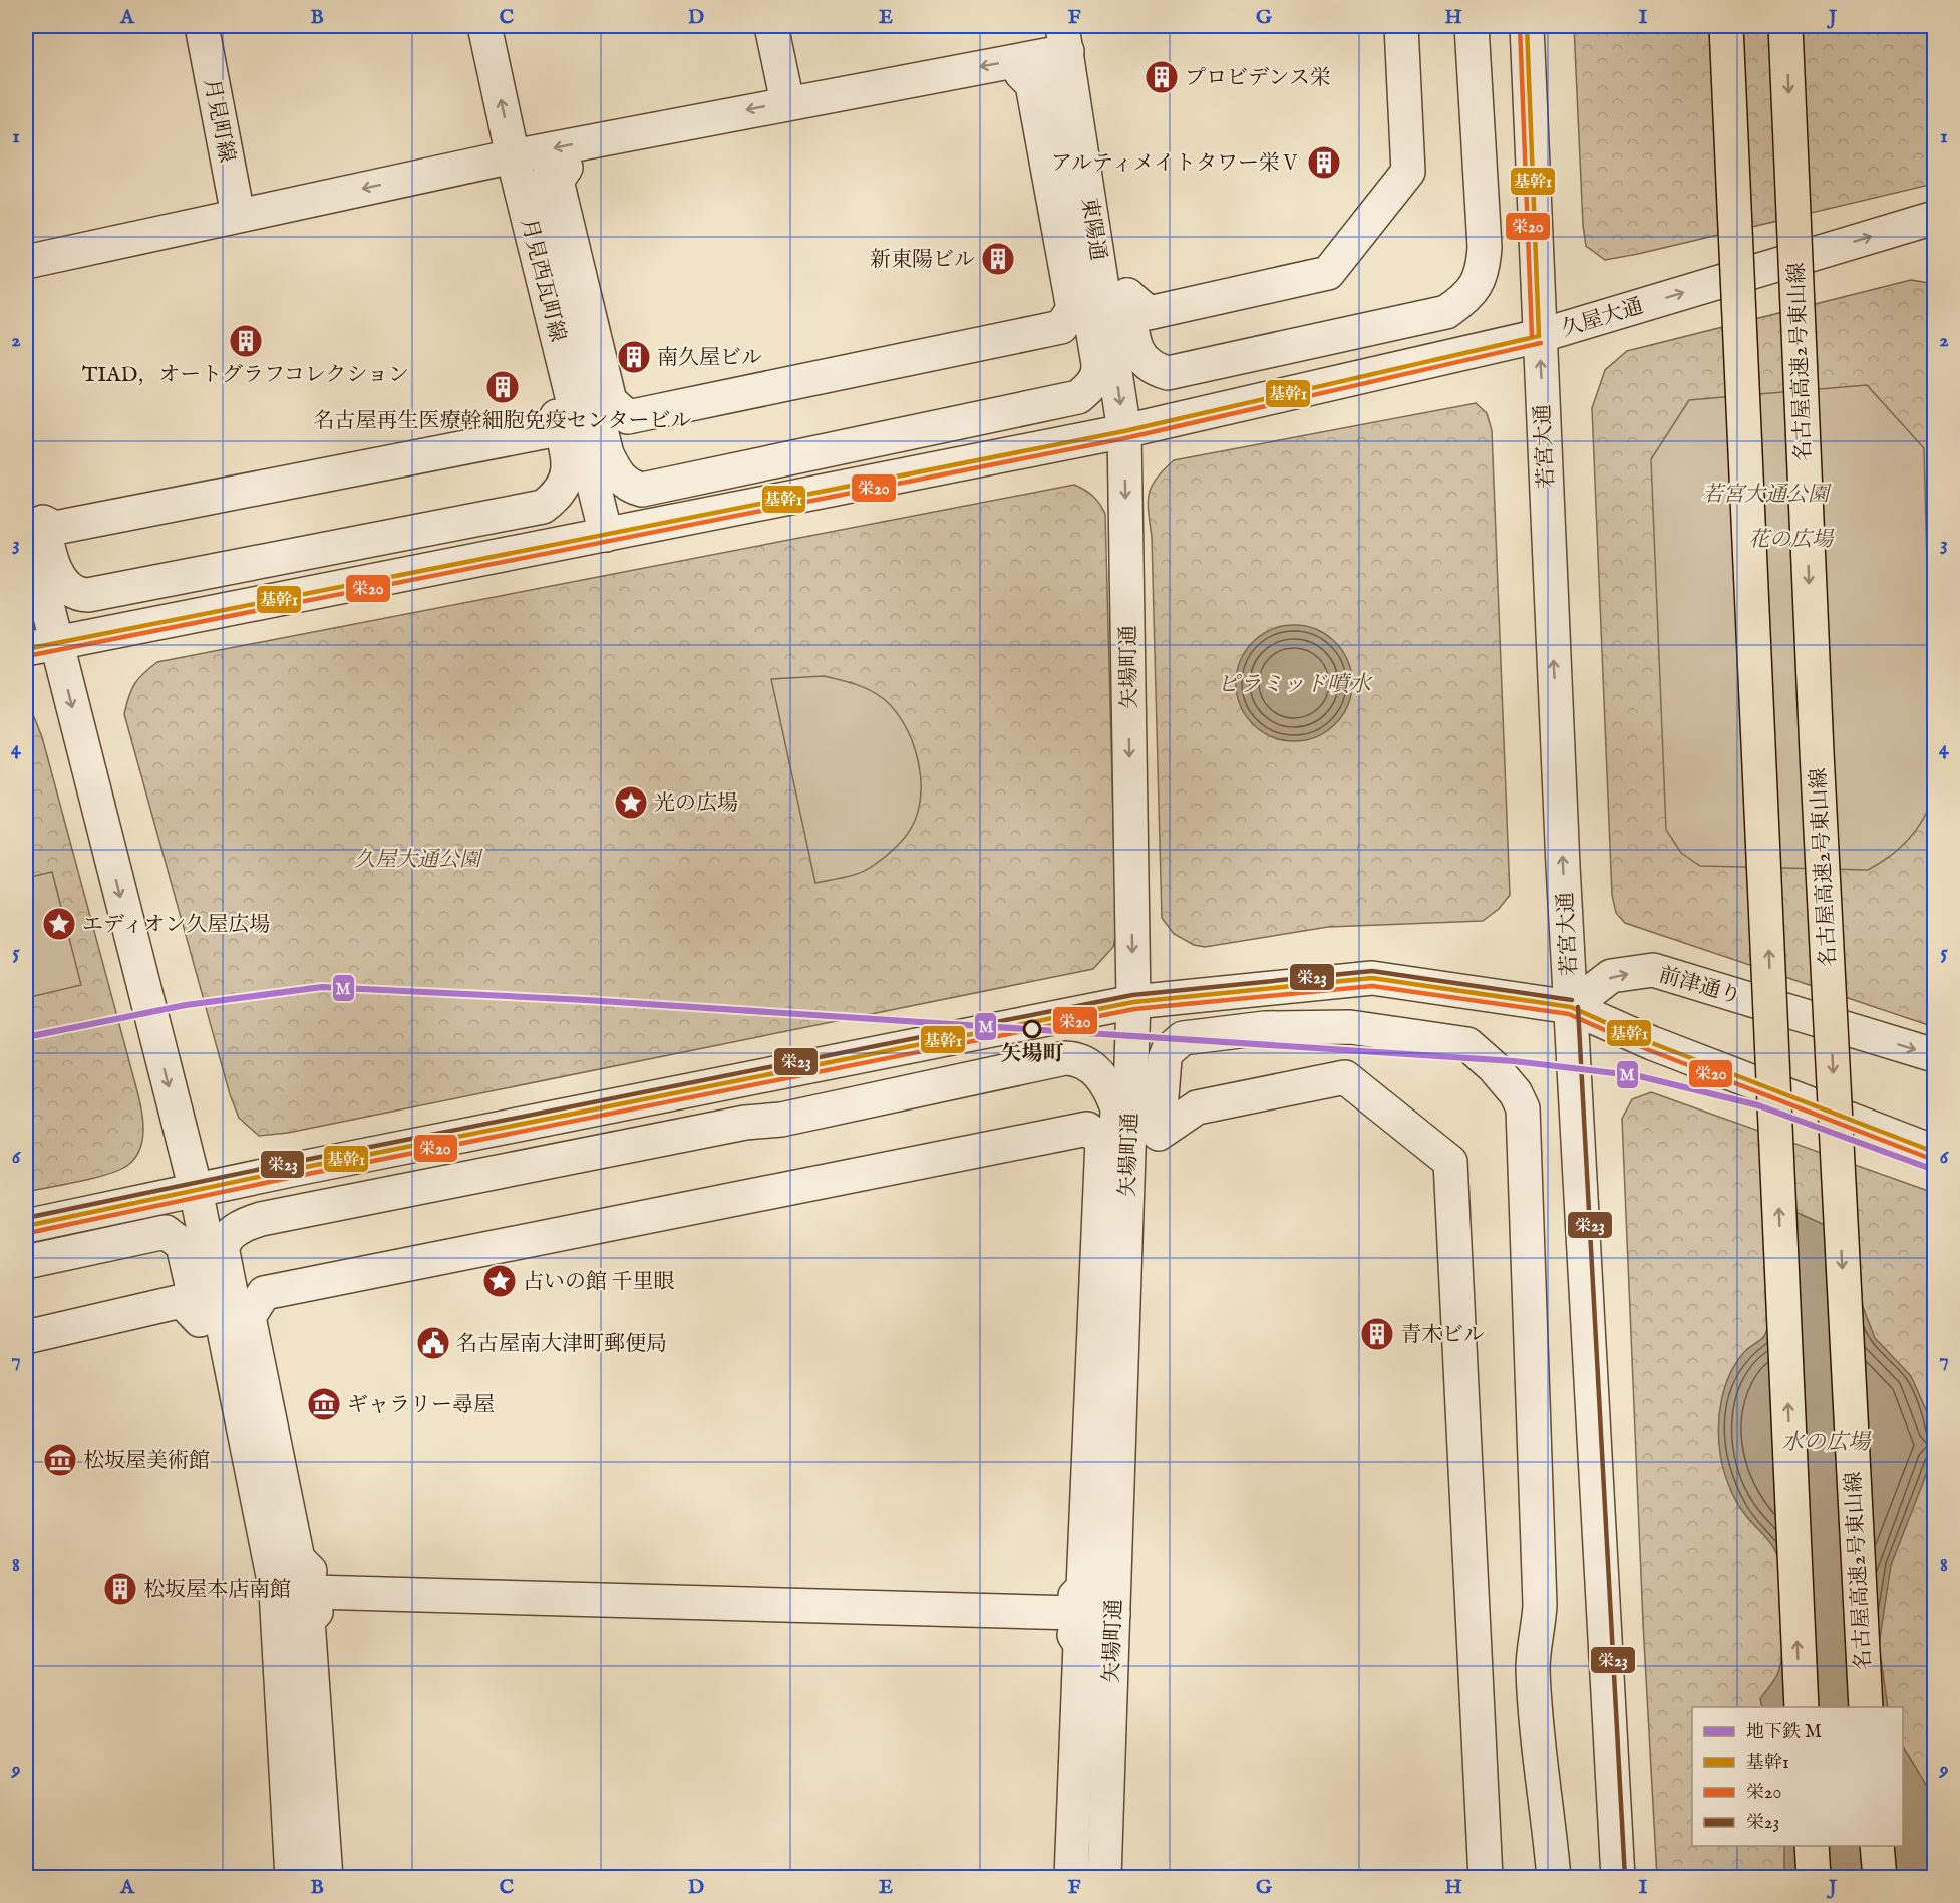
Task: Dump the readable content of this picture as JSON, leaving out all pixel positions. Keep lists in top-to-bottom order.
{
  "streets": {
    "highway": ["名古屋高速2号東山線"],
    "street": [
      "月見町線",
      "東陽通",
      "月見西瓦町線",
      "久屋大通",
      "若宮大通",
      "矢場町通",
      "前津通り"
    ]
  },
  "crossings": [
    ["東陽通", "久屋大通"],
    ["東陽通", "矢場町通"],
    ["月見西瓦町線", "久屋大通"],
    ["久屋大通", "若宮大通"],
    ["久屋大通", "矢場町通"],
    ["若宮大通", "前津通り"]
  ],
  "one_way": ["東陽通", "若宮大通", "矢場町通"],
  "water": ["ピラミッド噴水", "水の広場"],
  "parks": ["若宮大通公園", "花の広場", "久屋大通公園"],
  "places": {
    "building": [
      "プロビデンス栄",
      "アルティメイトタワー栄Ⅴ",
      "新東陽ビル",
      "TIAD，オートグラフコレクション",
      "南久屋ビル",
      "名古屋再生医療幹細胞免疫センタービル",
      "青木ビル",
      "松坂屋本店南館"
    ],
    "place": ["光の広場", "エディオン久屋広場", "占いの館 千里眼"],
    "other": ["矢場町"],
    "public building": ["名古屋南大津町郵便局"],
    "museum": ["ギャラリー尋屋", "松坂屋美術館"]
  },
  "lines": [
    "transit line 基幹1",
    "transit line 栄20",
    "transit line 栄23",
    "metro line M"
  ],
  "legend": [
    "地下鉄 M",
    "基幹1",
    "栄20",
    "栄23"
  ],
  "grid": {
    "columns": [
      "A",
      "B",
      "C",
      "D",
      "E",
      "F",
      "G",
      "H",
      "I",
      "J"
    ],
    "rows": [
      "1",
      "2",
      "3",
      "4",
      "5",
      "6",
      "7",
      "8",
      "9"
    ]
  }
}
